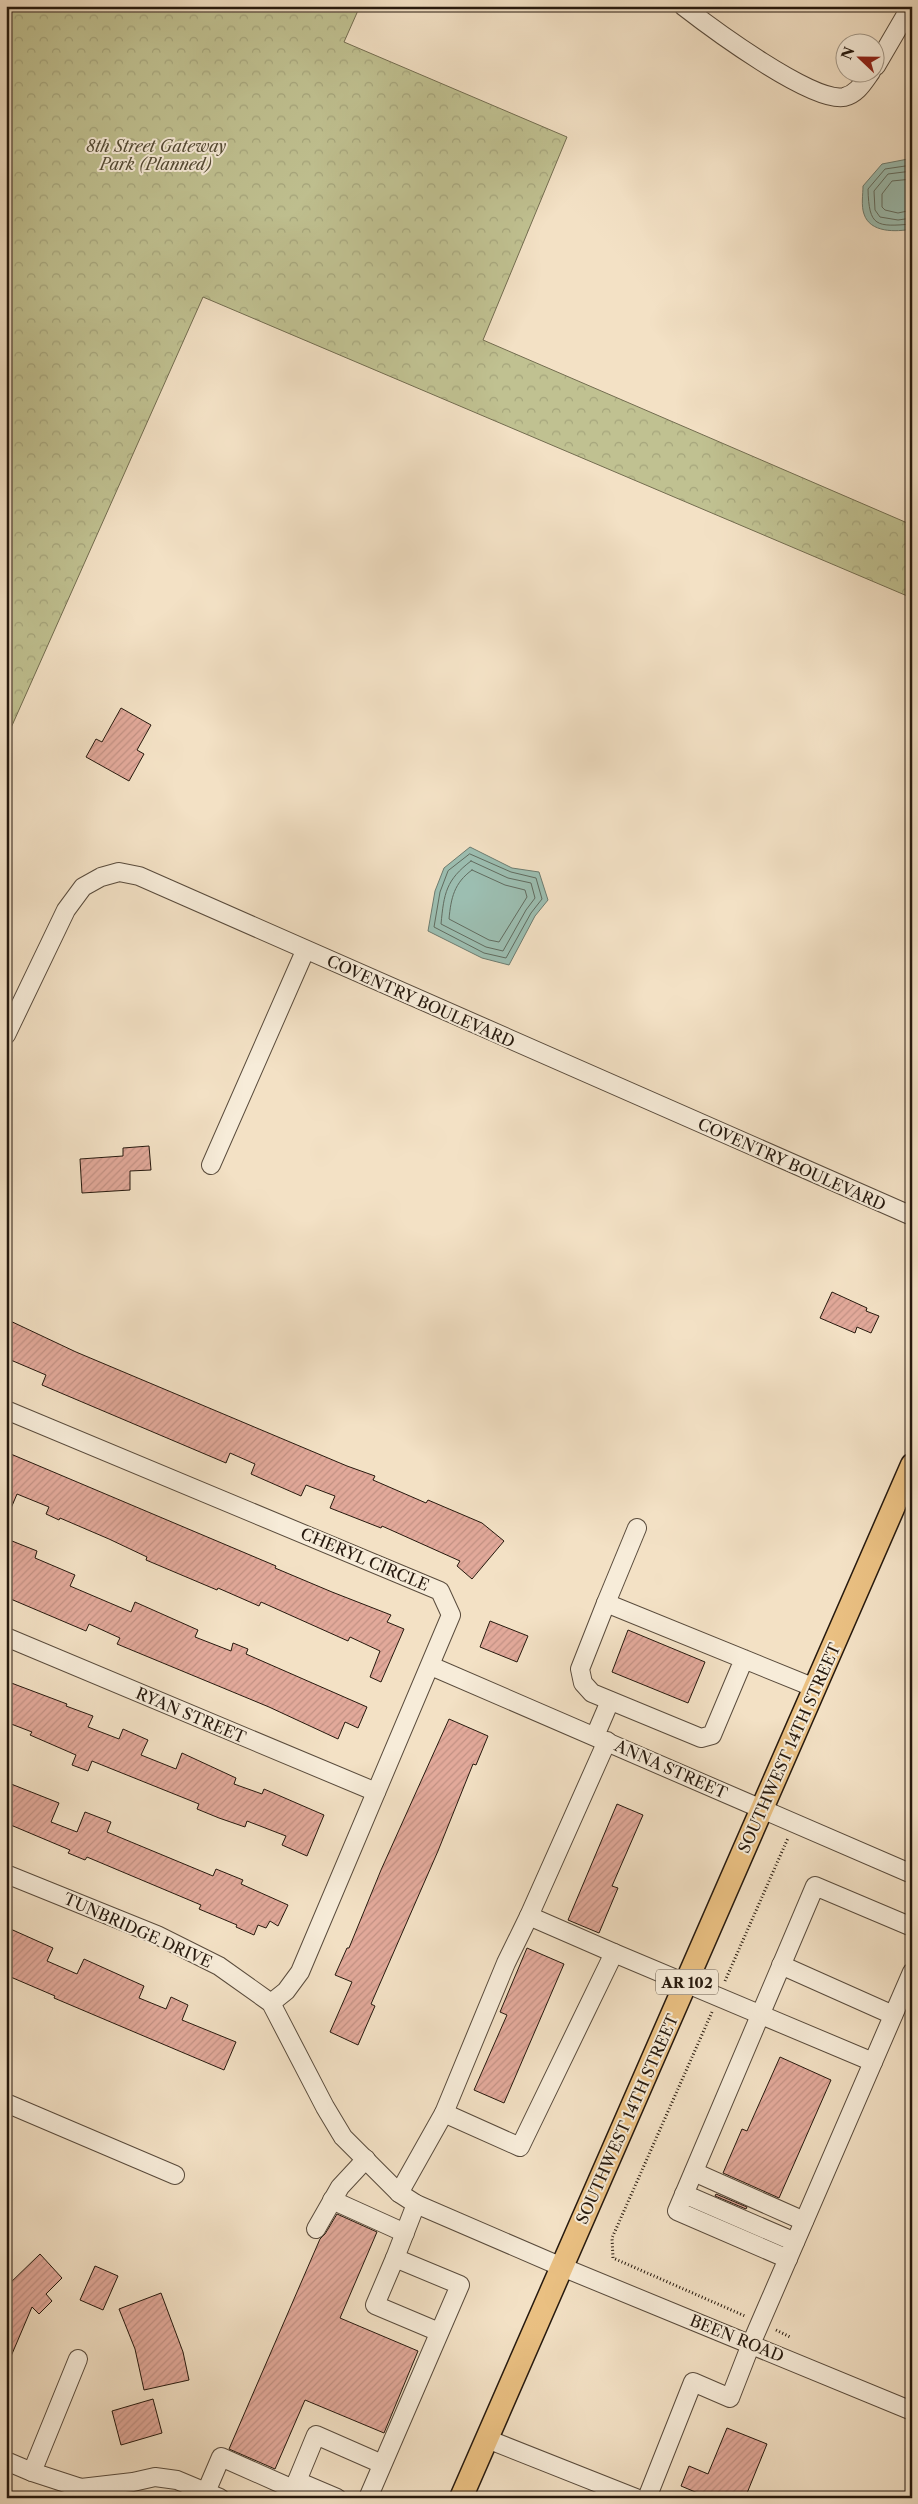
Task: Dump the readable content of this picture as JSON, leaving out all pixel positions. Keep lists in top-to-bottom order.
{
  "streets": {
    "main road": ["SOUTHWEST 14TH STREET", "AR 102"],
    "street": [
      "COVENTRY BOULEVARD",
      "CHERYL CIRCLE",
      "RYAN STREET",
      "ANNA STREET",
      "TUNBRIDGE DRIVE",
      "BEEN ROAD"
    ]
  },
  "crossings": [
    ["CHERYL CIRCLE", "RYAN STREET"],
    ["CHERYL CIRCLE", "ANNA STREET"],
    ["CHERYL CIRCLE", "TUNBRIDGE DRIVE"],
    ["SOUTHWEST 14TH STREET", "ANNA STREET"],
    ["SOUTHWEST 14TH STREET", "TUNBRIDGE DRIVE"],
    ["SOUTHWEST 14TH STREET", "BEEN ROAD"],
    ["TUNBRIDGE DRIVE", "BEEN ROAD"]
  ],
  "parks": ["8th Street Gateway Park (Planned)"],
  "north": "left"
}
